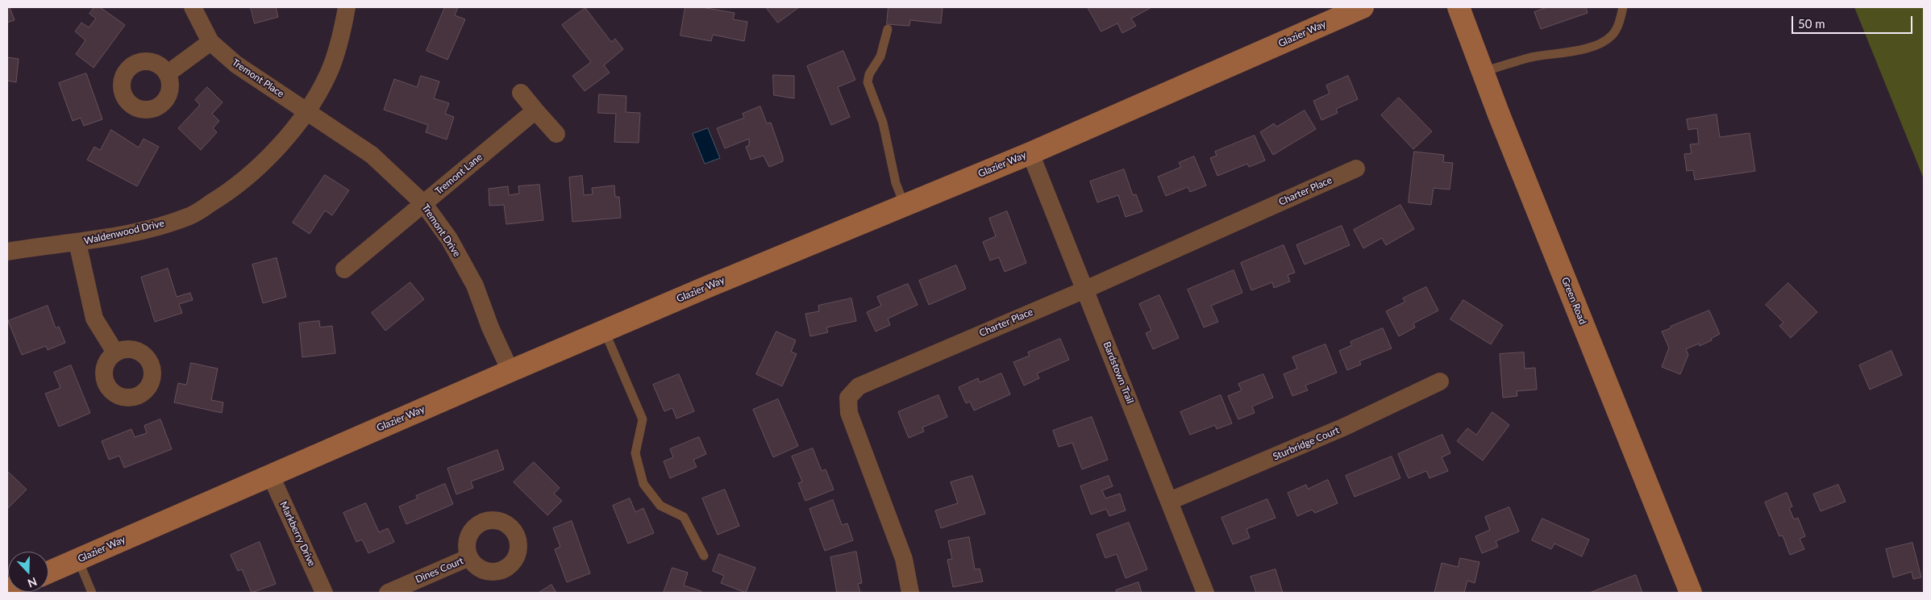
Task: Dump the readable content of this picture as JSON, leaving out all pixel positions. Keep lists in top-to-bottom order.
{
  "streets": {
    "street": [
      "Glazier Way",
      "Tremont Place",
      "Tremont Lane",
      "Charter Place",
      "Tremont Drive",
      "Waldenwood Drive",
      "Green Road",
      "Bardstown Trail",
      "Sturbridge Court",
      "Markberry Drive",
      "Dines Court"
    ]
  },
  "crossings": [
    ["Glazier Way", "Tremont Drive"],
    ["Glazier Way", "Bardstown Trail"],
    ["Glazier Way", "Markberry Drive"],
    ["Tremont Place", "Tremont Drive"],
    ["Tremont Place", "Waldenwood Drive"],
    ["Tremont Lane", "Tremont Drive"],
    ["Charter Place", "Bardstown Trail"],
    ["Tremont Drive", "Waldenwood Drive"],
    ["Bardstown Trail", "Sturbridge Court"]
  ],
  "scale_bar": "50 m",
  "north": "bottom"
}
